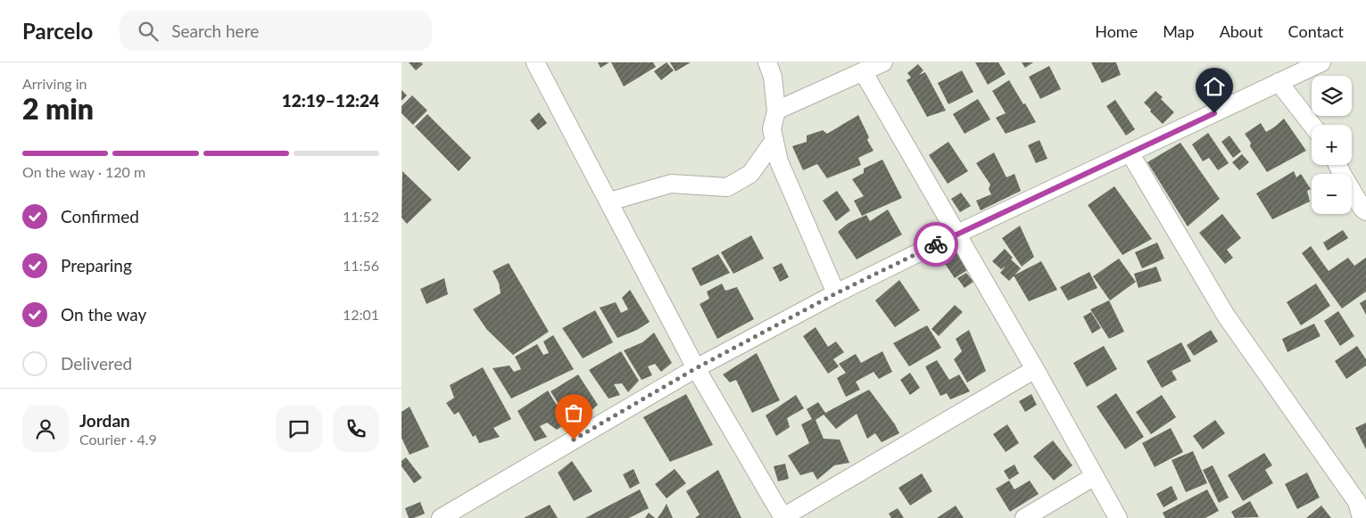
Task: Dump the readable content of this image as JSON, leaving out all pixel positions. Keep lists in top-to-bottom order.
{
  "page": {
    "header": "Parcelo",
    "search": "Search here",
    "nav": [
      "Home",
      "Map",
      "About",
      "Contact"
    ],
    "heading": ["2 min", "Arriving in", "12:19–12:24"],
    "panel": ["Jordan", "Courier · 4.9"],
    "map_buttons": ["+", "−"],
    "bar": "On the way · 120 m",
    "list": [
      ["Confirmed", "11:52"],
      ["Preparing", "11:56"],
      ["On the way", "12:01"],
      "Delivered"
    ]
  }
}
